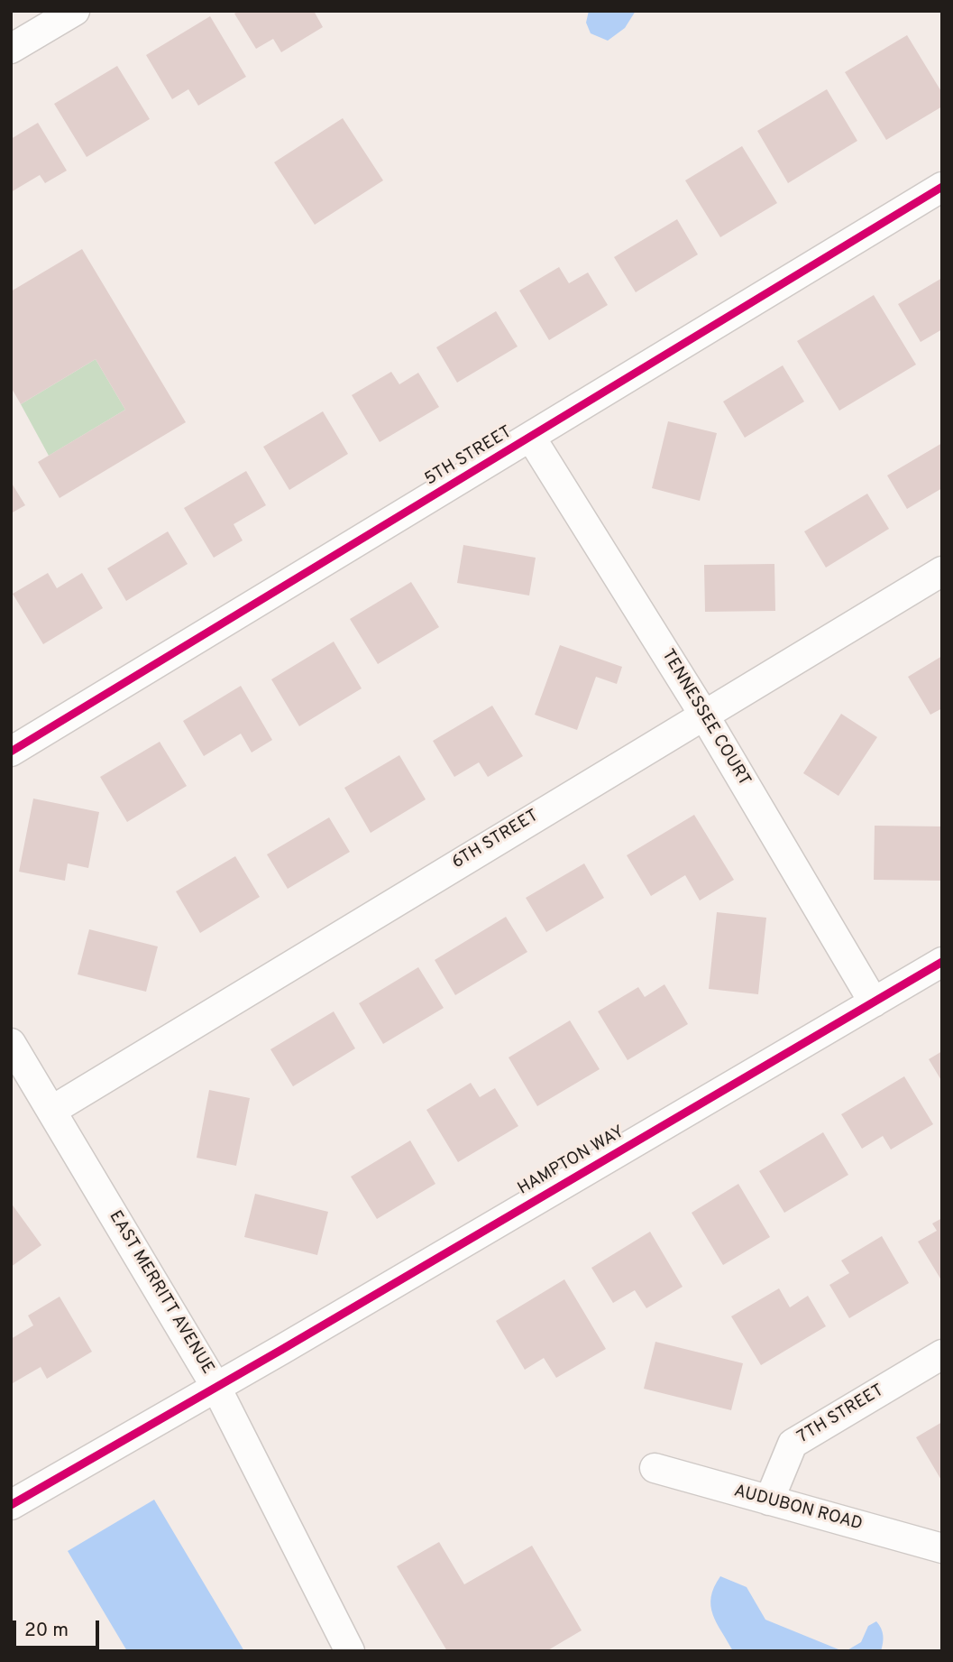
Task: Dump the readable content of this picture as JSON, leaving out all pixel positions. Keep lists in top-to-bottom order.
{
  "streets": {
    "street": [
      "5TH STREET",
      "TENNESSEE COURT",
      "6TH STREET",
      "HAMPTON WAY",
      "EAST MERRITT AVENUE",
      "7TH STREET",
      "AUDUBON ROAD"
    ]
  },
  "crossings": [
    ["5TH STREET", "TENNESSEE COURT"],
    ["TENNESSEE COURT", "6TH STREET"],
    ["TENNESSEE COURT", "HAMPTON WAY"],
    ["6TH STREET", "EAST MERRITT AVENUE"],
    ["HAMPTON WAY", "EAST MERRITT AVENUE"],
    ["7TH STREET", "AUDUBON ROAD"]
  ],
  "scale_bar": "20 m"
}
